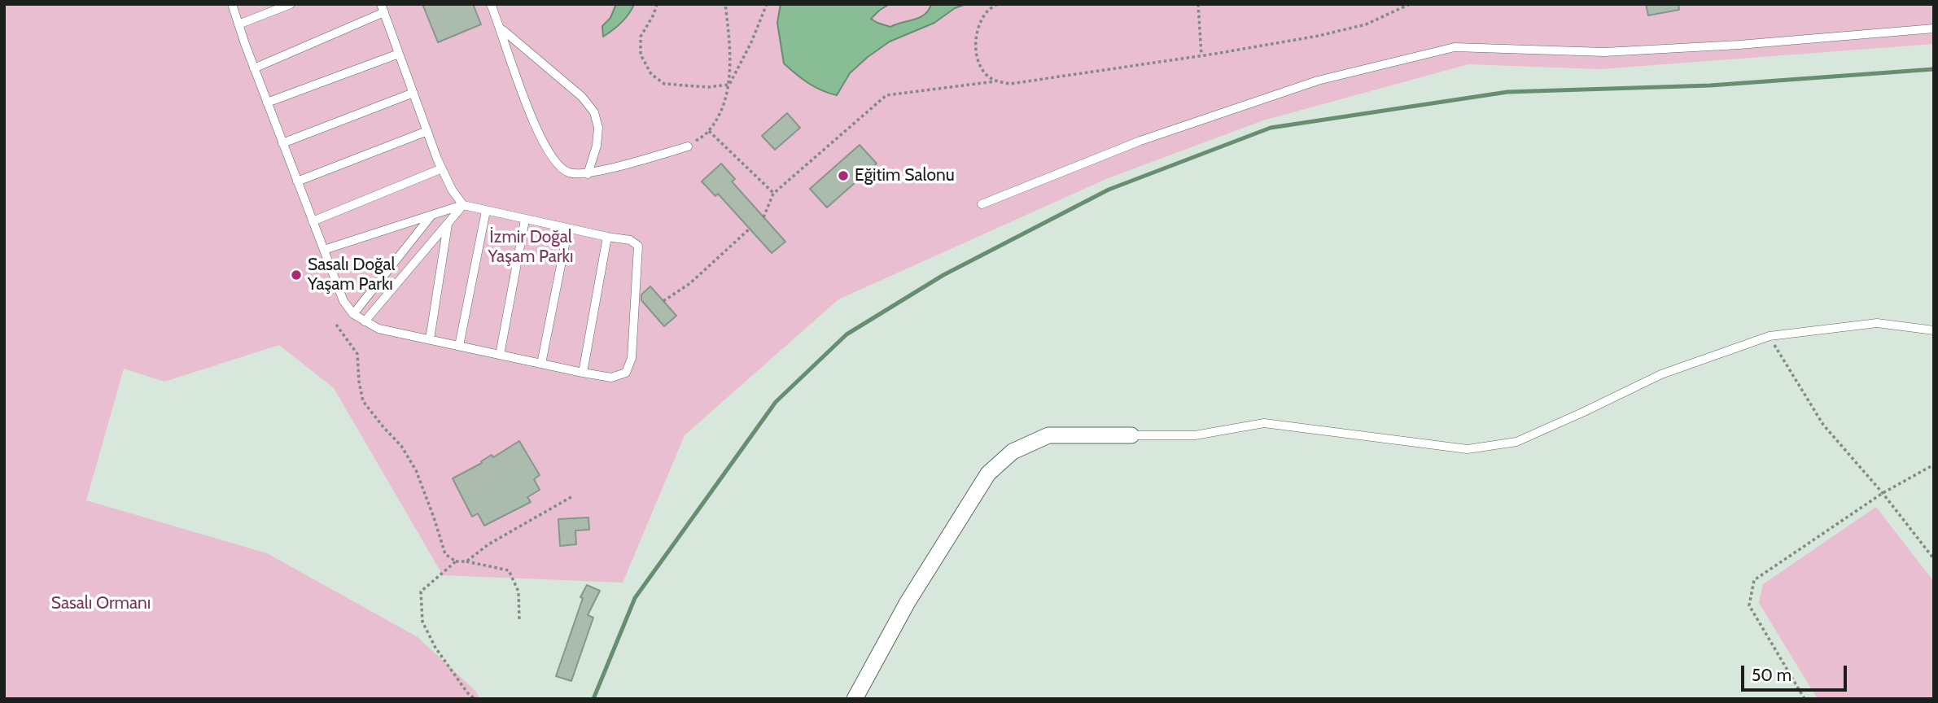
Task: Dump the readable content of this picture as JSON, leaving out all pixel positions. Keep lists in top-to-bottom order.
{
  "parks": ["İzmir Doğal Yaşam Parkı", "Sasalı Ormanı"],
  "places": ["Eğitim Salonu", "Sasalı Doğal Yaşam Parkı"],
  "scale_bar": "50 m"
}
